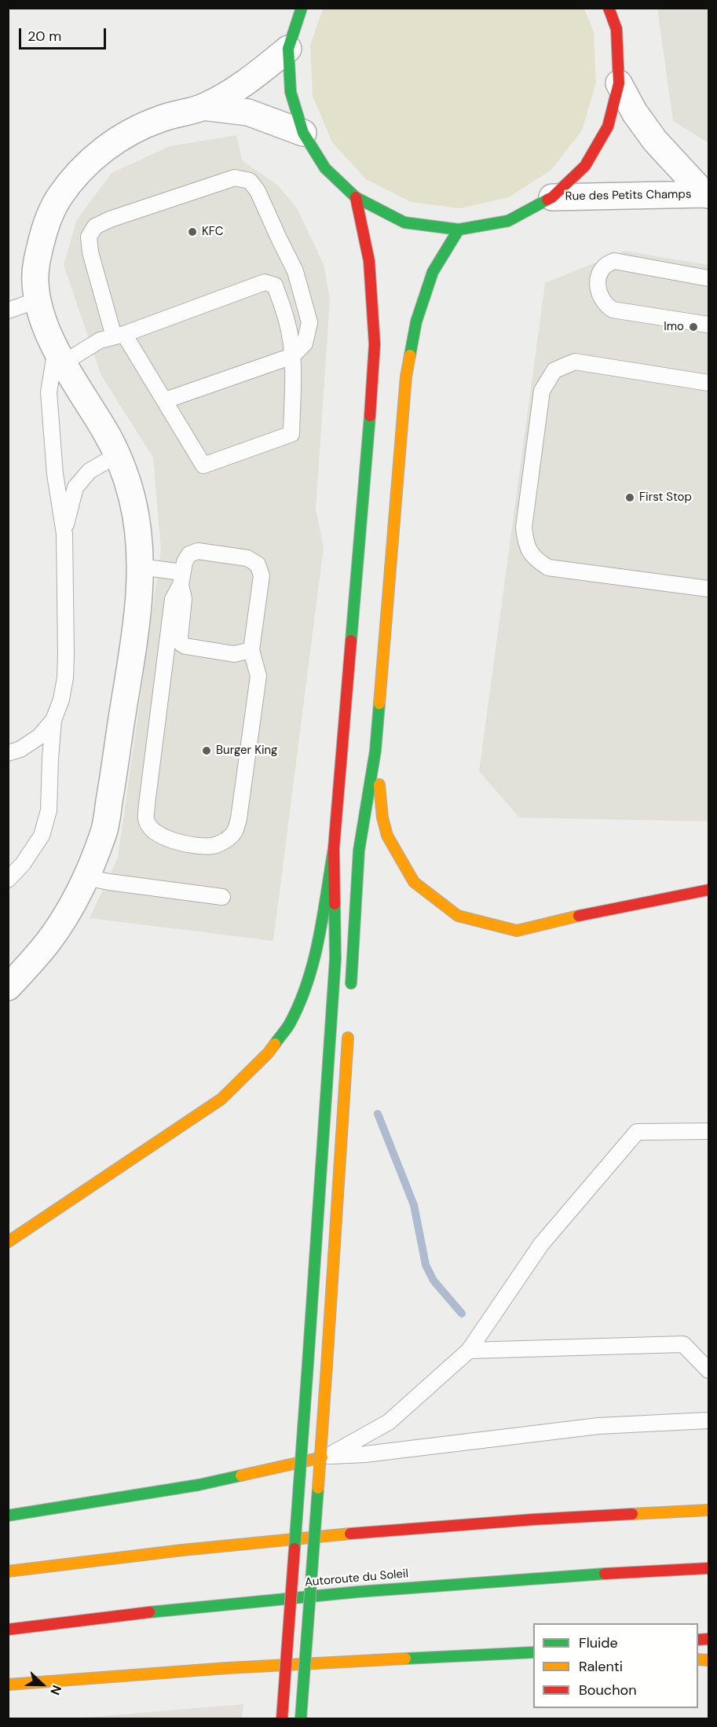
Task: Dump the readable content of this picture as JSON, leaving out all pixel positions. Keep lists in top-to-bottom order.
{
  "streets": {
    "main road": ["Autoroute du Soleil"],
    "street": ["Rue des Petits Champs"]
  },
  "places": [
    "KFC",
    "Imo",
    "First Stop",
    "Burger King"
  ],
  "legend": ["Fluide", "Ralenti", "Bouchon"],
  "scale_bar": "20 m",
  "north": "right"
}
